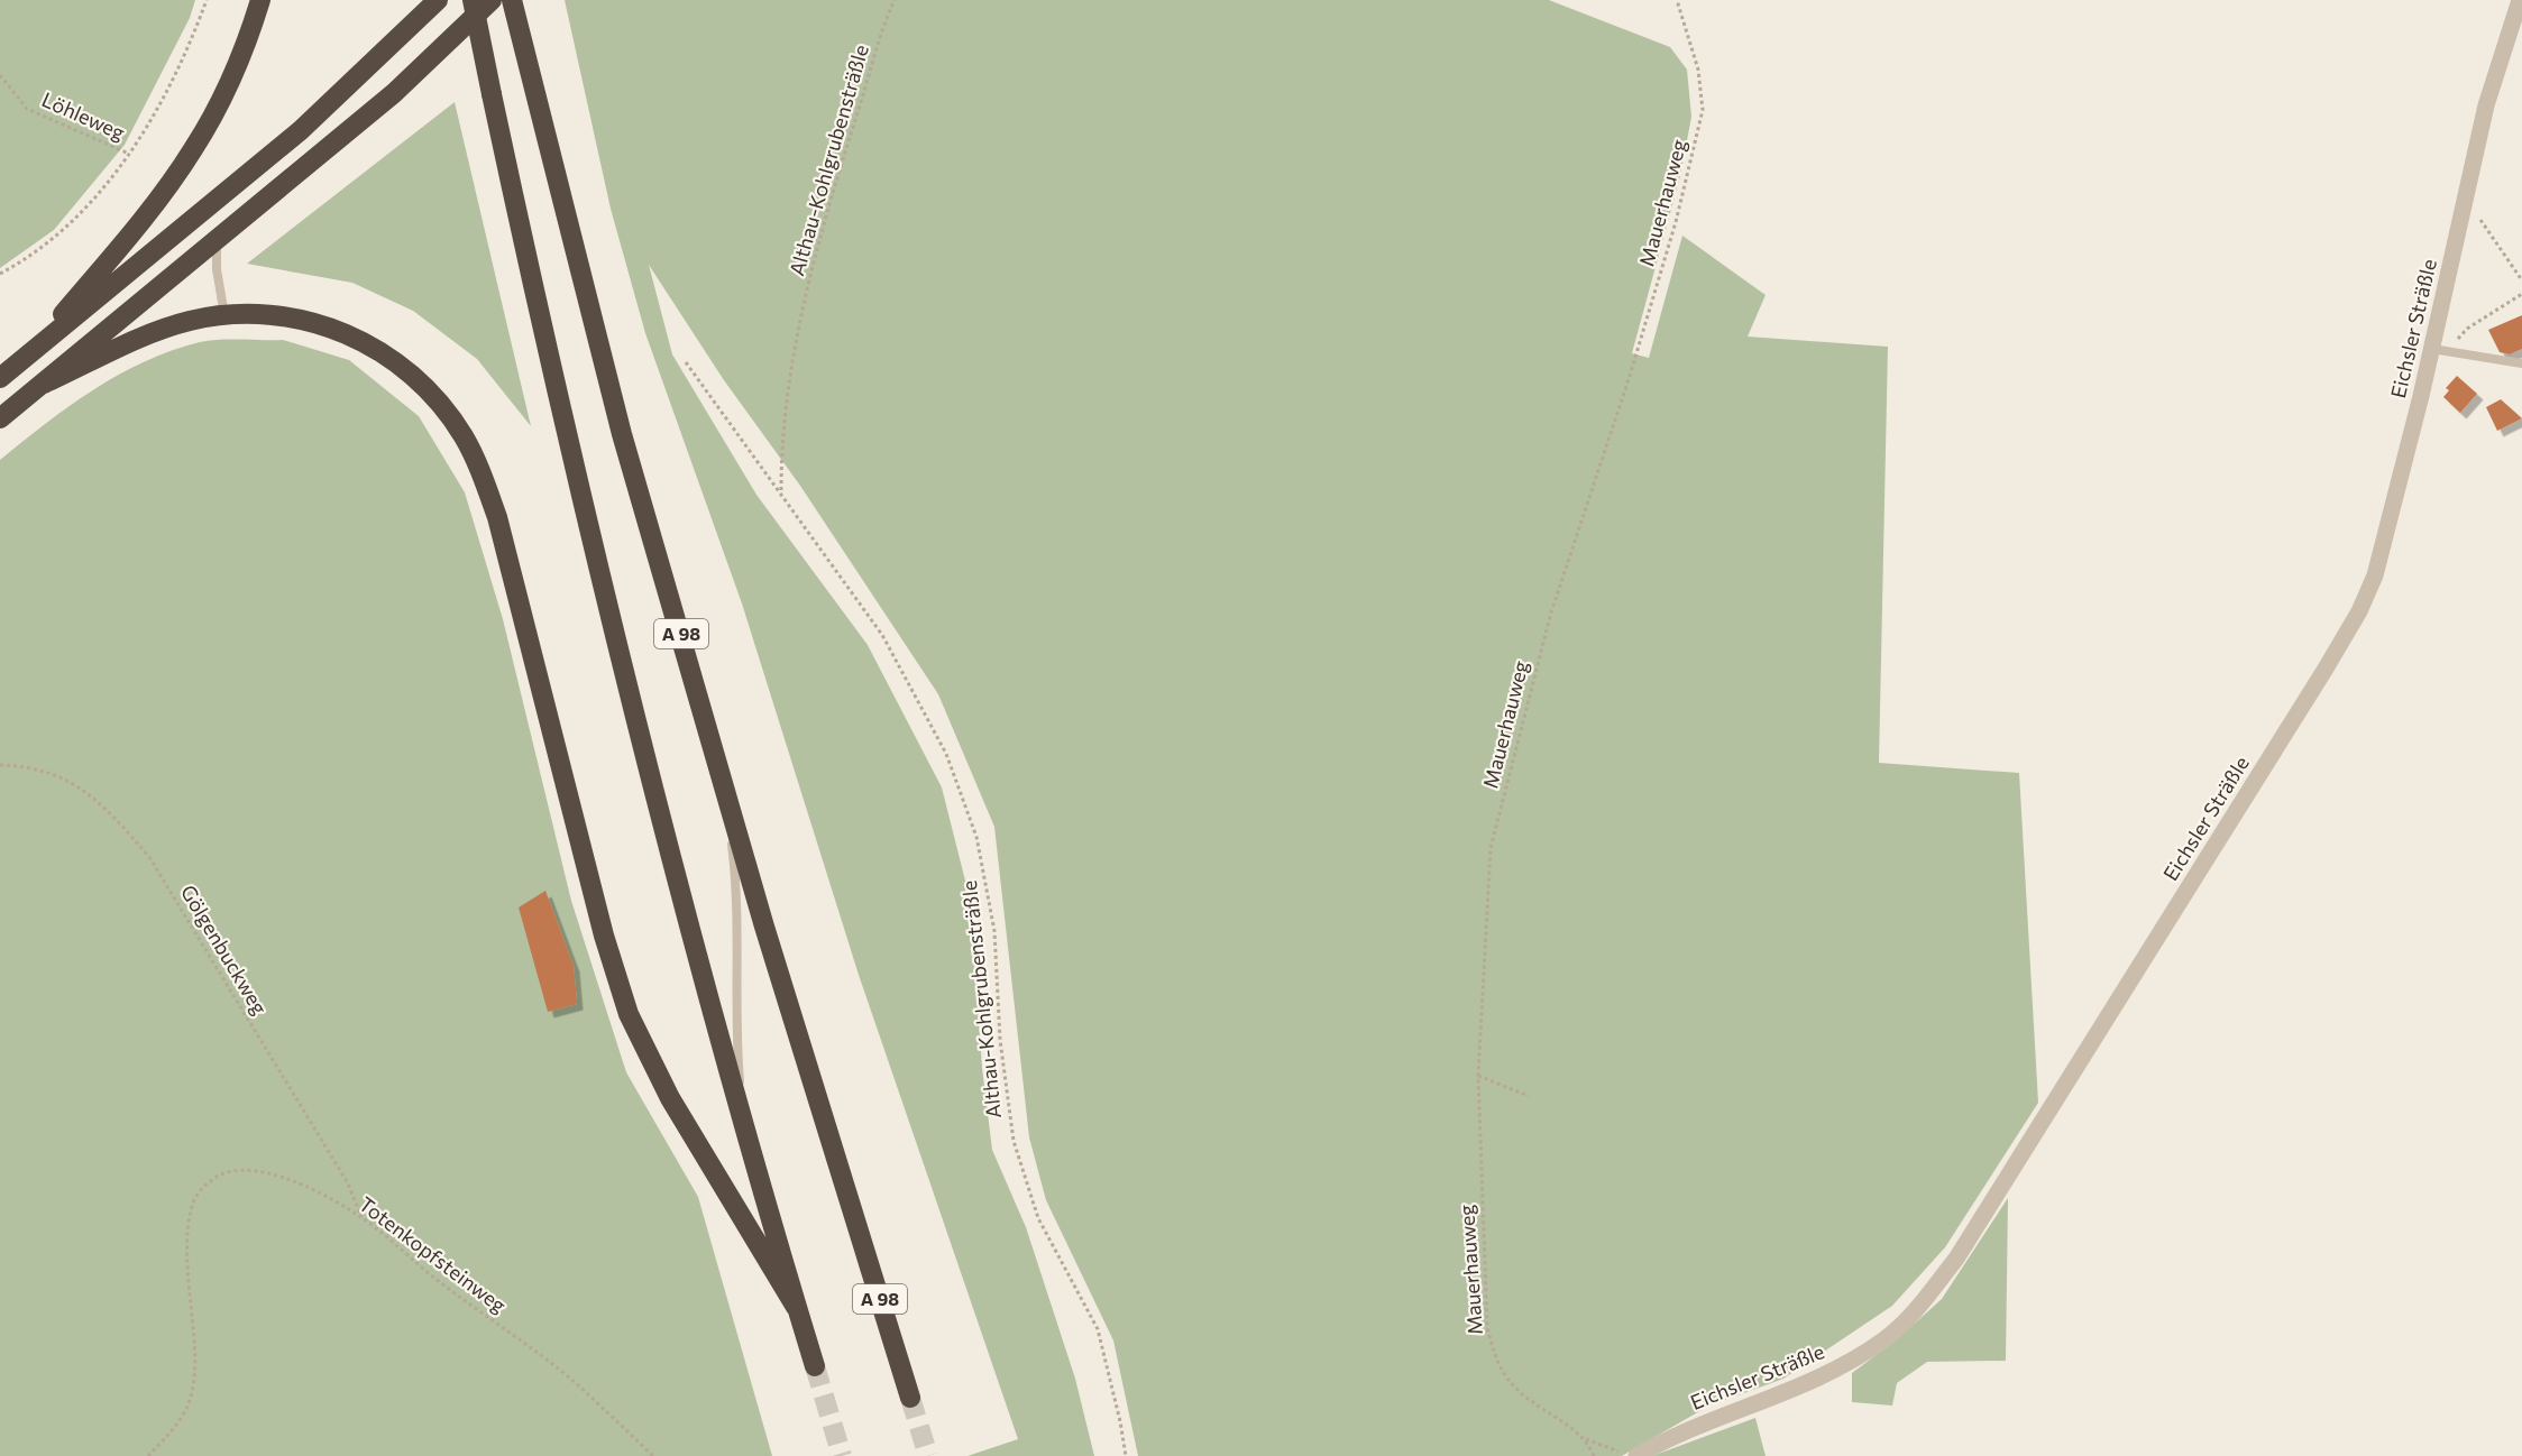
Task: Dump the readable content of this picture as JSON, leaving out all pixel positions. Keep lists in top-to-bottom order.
{
  "streets": {
    "highway": ["A 98"],
    "street": ["Eichsler Sträßle"],
    "path": [
      "Löhleweg",
      "Althau-Kohlgrubensträßle",
      "Mauerhauweg",
      "Gölgenbuckweg",
      "Totenkopfsteinweg"
    ]
  },
  "crossings": [
    ["Mauerhauweg", "Eichsler Sträßle"],
    ["Gölgenbuckweg", "Totenkopfsteinweg"]
  ]
}
